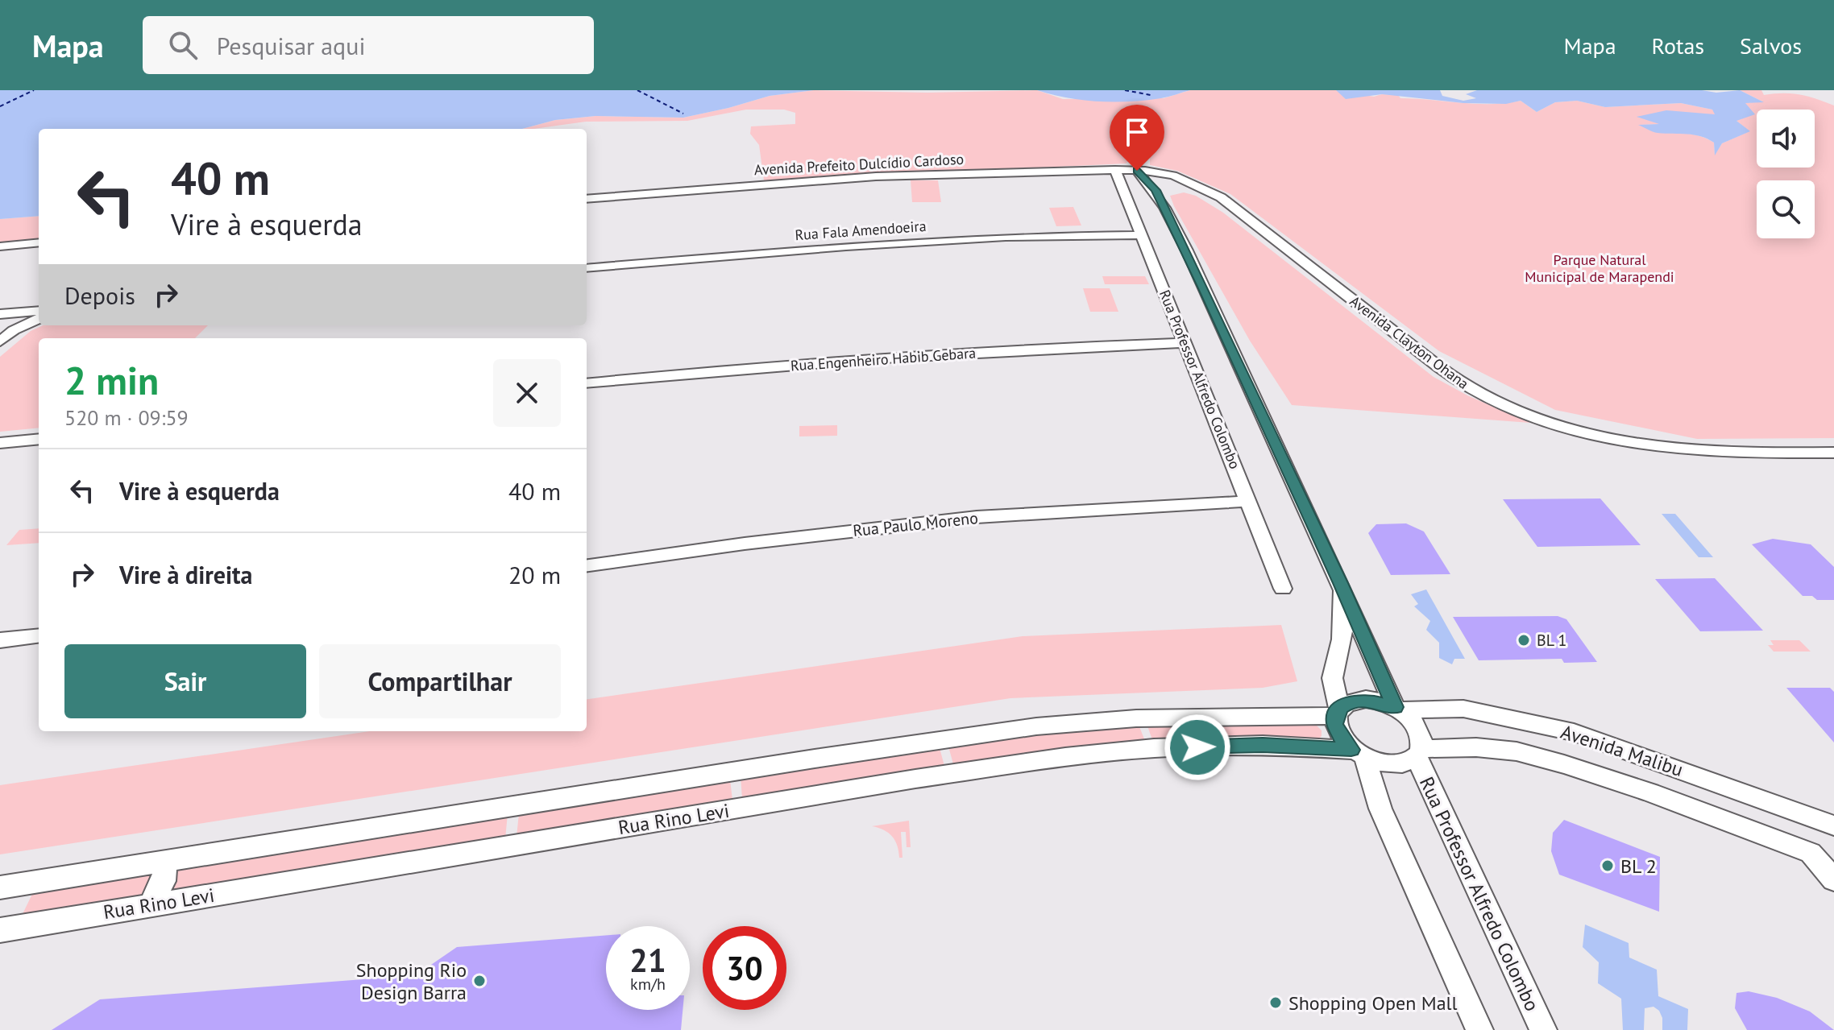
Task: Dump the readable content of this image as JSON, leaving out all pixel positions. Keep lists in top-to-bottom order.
{
  "streets": {
    "street": [
      "Avenida Prefeito Dulcídio Cardoso",
      "Rua Fala Amendoeira",
      "Avenida Clayton Ohana",
      "Rua Engenheiro Habib Gebara",
      "Rua Professor Alfredo Colombo",
      "Rua Paulo Moreno",
      "Avenida Malibu",
      "Rua Rino Levi"
    ]
  },
  "crossings": [
    ["Avenida Prefeito Dulcídio Cardoso", "Avenida Clayton Ohana"],
    ["Avenida Prefeito Dulcídio Cardoso", "Rua Professor Alfredo Colombo"],
    ["Rua Fala Amendoeira", "Rua Professor Alfredo Colombo"],
    ["Rua Engenheiro Habib Gebara", "Rua Professor Alfredo Colombo"],
    ["Rua Professor Alfredo Colombo", "Rua Paulo Moreno"],
    ["Rua Professor Alfredo Colombo", "Avenida Malibu"],
    ["Rua Professor Alfredo Colombo", "Rua Rino Levi"],
    ["Avenida Malibu", "Rua Rino Levi"]
  ],
  "parks": ["Parque Natural Municipal de Marapendi"],
  "places": [
    "BL 1",
    "BL 2",
    "Shopping Rio Design Barra",
    "Shopping Open Mall"
  ],
  "page": {
    "header": "Mapa",
    "search": "Pesquisar aqui",
    "nav": ["Mapa", "Rotas", "Salvos"],
    "turn": ["40 m", "Vire à esquerda"],
    "then": "Depois",
    "heading": ["2 min", "520 m · 09:59"],
    "list": [
      {
        "name": "Vire à esquerda",
        "value": "40 m"
      },
      {
        "name": "Vire à direita",
        "value": "20 m"
      }
    ],
    "buttons": ["Sair", "Compartilhar"],
    "speed": "21 km/h",
    "limit": "30"
  }
}
